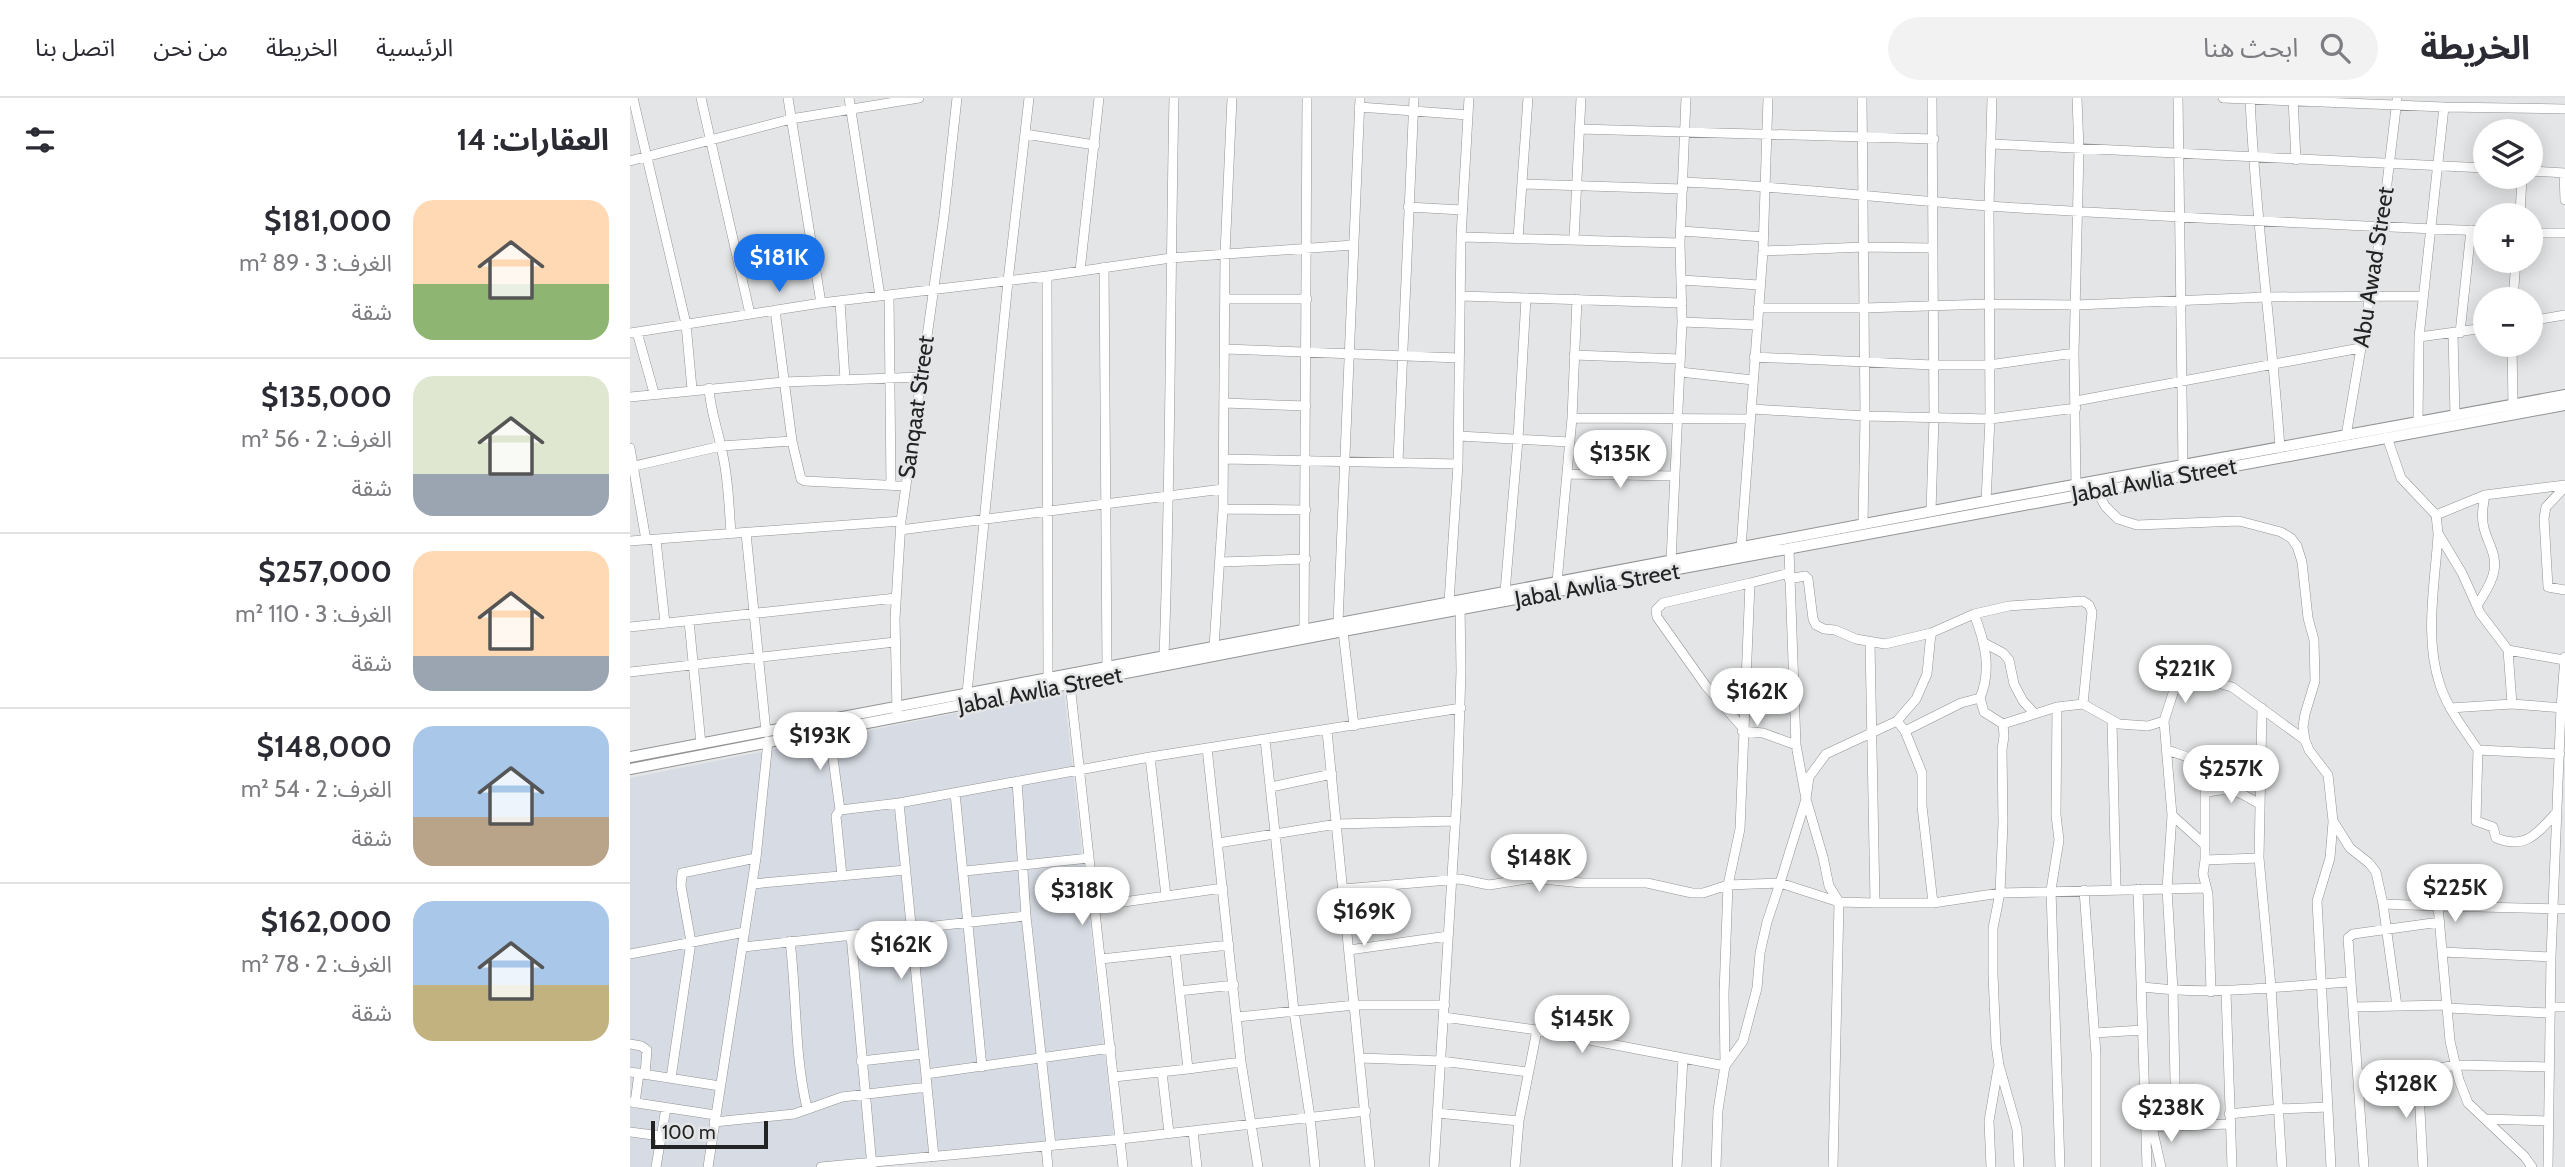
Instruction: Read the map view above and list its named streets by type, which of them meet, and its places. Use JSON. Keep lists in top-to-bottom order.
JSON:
{
  "streets": {
    "main road": ["Jabal Awlia Street"],
    "street": ["Abu Awad Street", "Sanqaat Street"]
  },
  "crossings": [
    ["Abu Awad Street", "Jabal Awlia Street"],
    ["Sanqaat Street", "Jabal Awlia Street"]
  ],
  "scale_bar": "100 m",
  "page": {
    "header": "الخريطة",
    "search": "ابحث هنا",
    "nav": [
      "الرئيسية",
      "الخريطة",
      "من نحن",
      "اتصل بنا"
    ],
    "heading": "العقارات: 14",
    "map_buttons": ["+", "−"],
    "list": [
      {
        "name": "$181,000",
        "note": "الغرف: 3 · 89 m² · شقة"
      },
      {
        "name": "$135,000",
        "note": "الغرف: 2 · 56 m² · شقة"
      },
      {
        "name": "$257,000",
        "note": "الغرف: 3 · 110 m² · شقة"
      },
      {
        "name": "$148,000",
        "note": "الغرف: 2 · 54 m² · شقة"
      },
      {
        "name": "$162,000",
        "note": "الغرف: 2 · 78 m² · شقة"
      }
    ],
    "price": [
      "$181K",
      "$135K",
      "$221K",
      "$162K",
      "$193K",
      "$257K",
      "$148K",
      "$225K",
      "$318K",
      "$169K",
      "$162K",
      "$145K",
      "$128K",
      "$238K"
    ],
    "scale": "100 m"
  }
}
